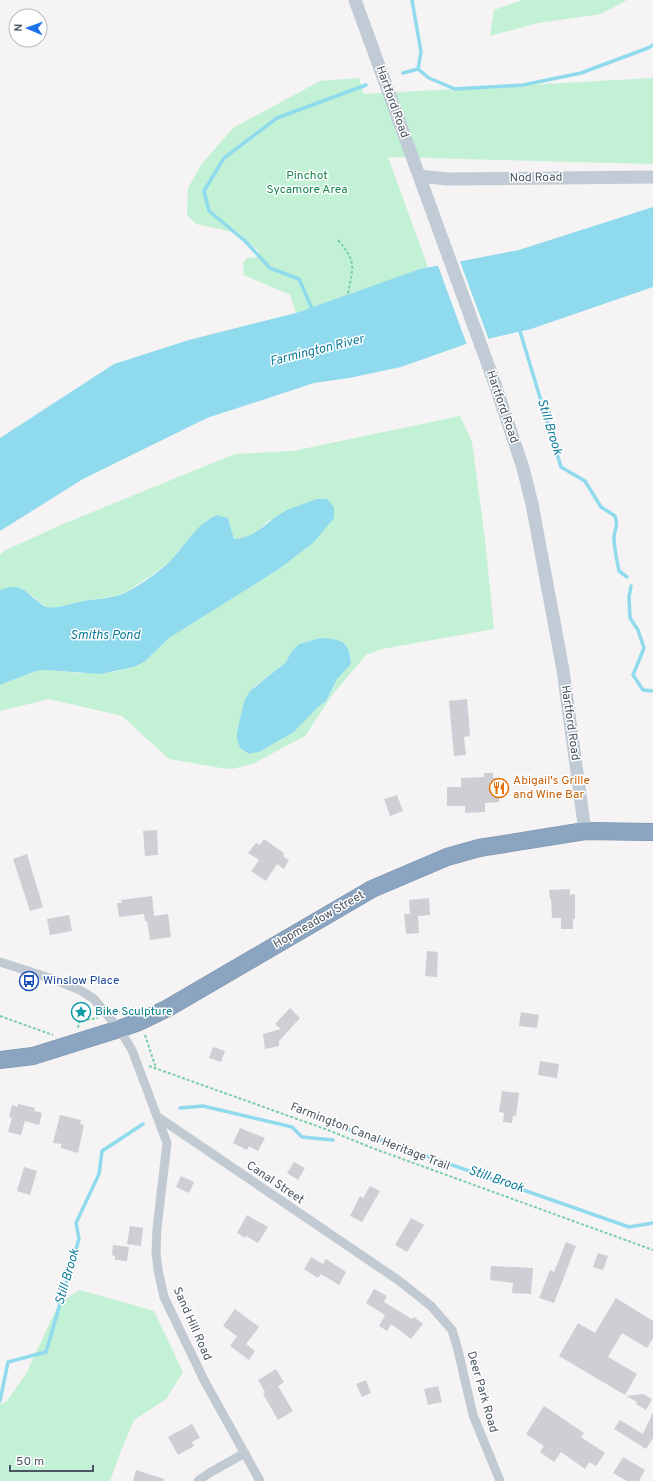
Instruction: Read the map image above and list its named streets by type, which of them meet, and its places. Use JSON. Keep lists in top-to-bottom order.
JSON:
{
  "streets": {
    "highway": ["Hopmeadow Street"],
    "main road": ["Hartford Road", "Nod Road"],
    "street": ["Canal Street", "Sand Hill Road", "Deer Park Road"],
    "path": ["Farmington Canal Heritage Trail"]
  },
  "crossings": [
    ["Hartford Road", "Nod Road"],
    ["Hartford Road", "Hopmeadow Street"],
    ["Canal Street", "Sand Hill Road"],
    ["Canal Street", "Deer Park Road"]
  ],
  "water": ["Farmington River", "Still Brook", "Smiths Pond"],
  "parks": ["Pinchot Sycamore Area"],
  "places": {
    "restaurant": ["Abigail's Grille and Wine Bar"],
    "bus stop": ["Winslow Place"],
    "place": ["Bike Sculpture"]
  },
  "scale_bar": "50 m",
  "north": "left"
}
